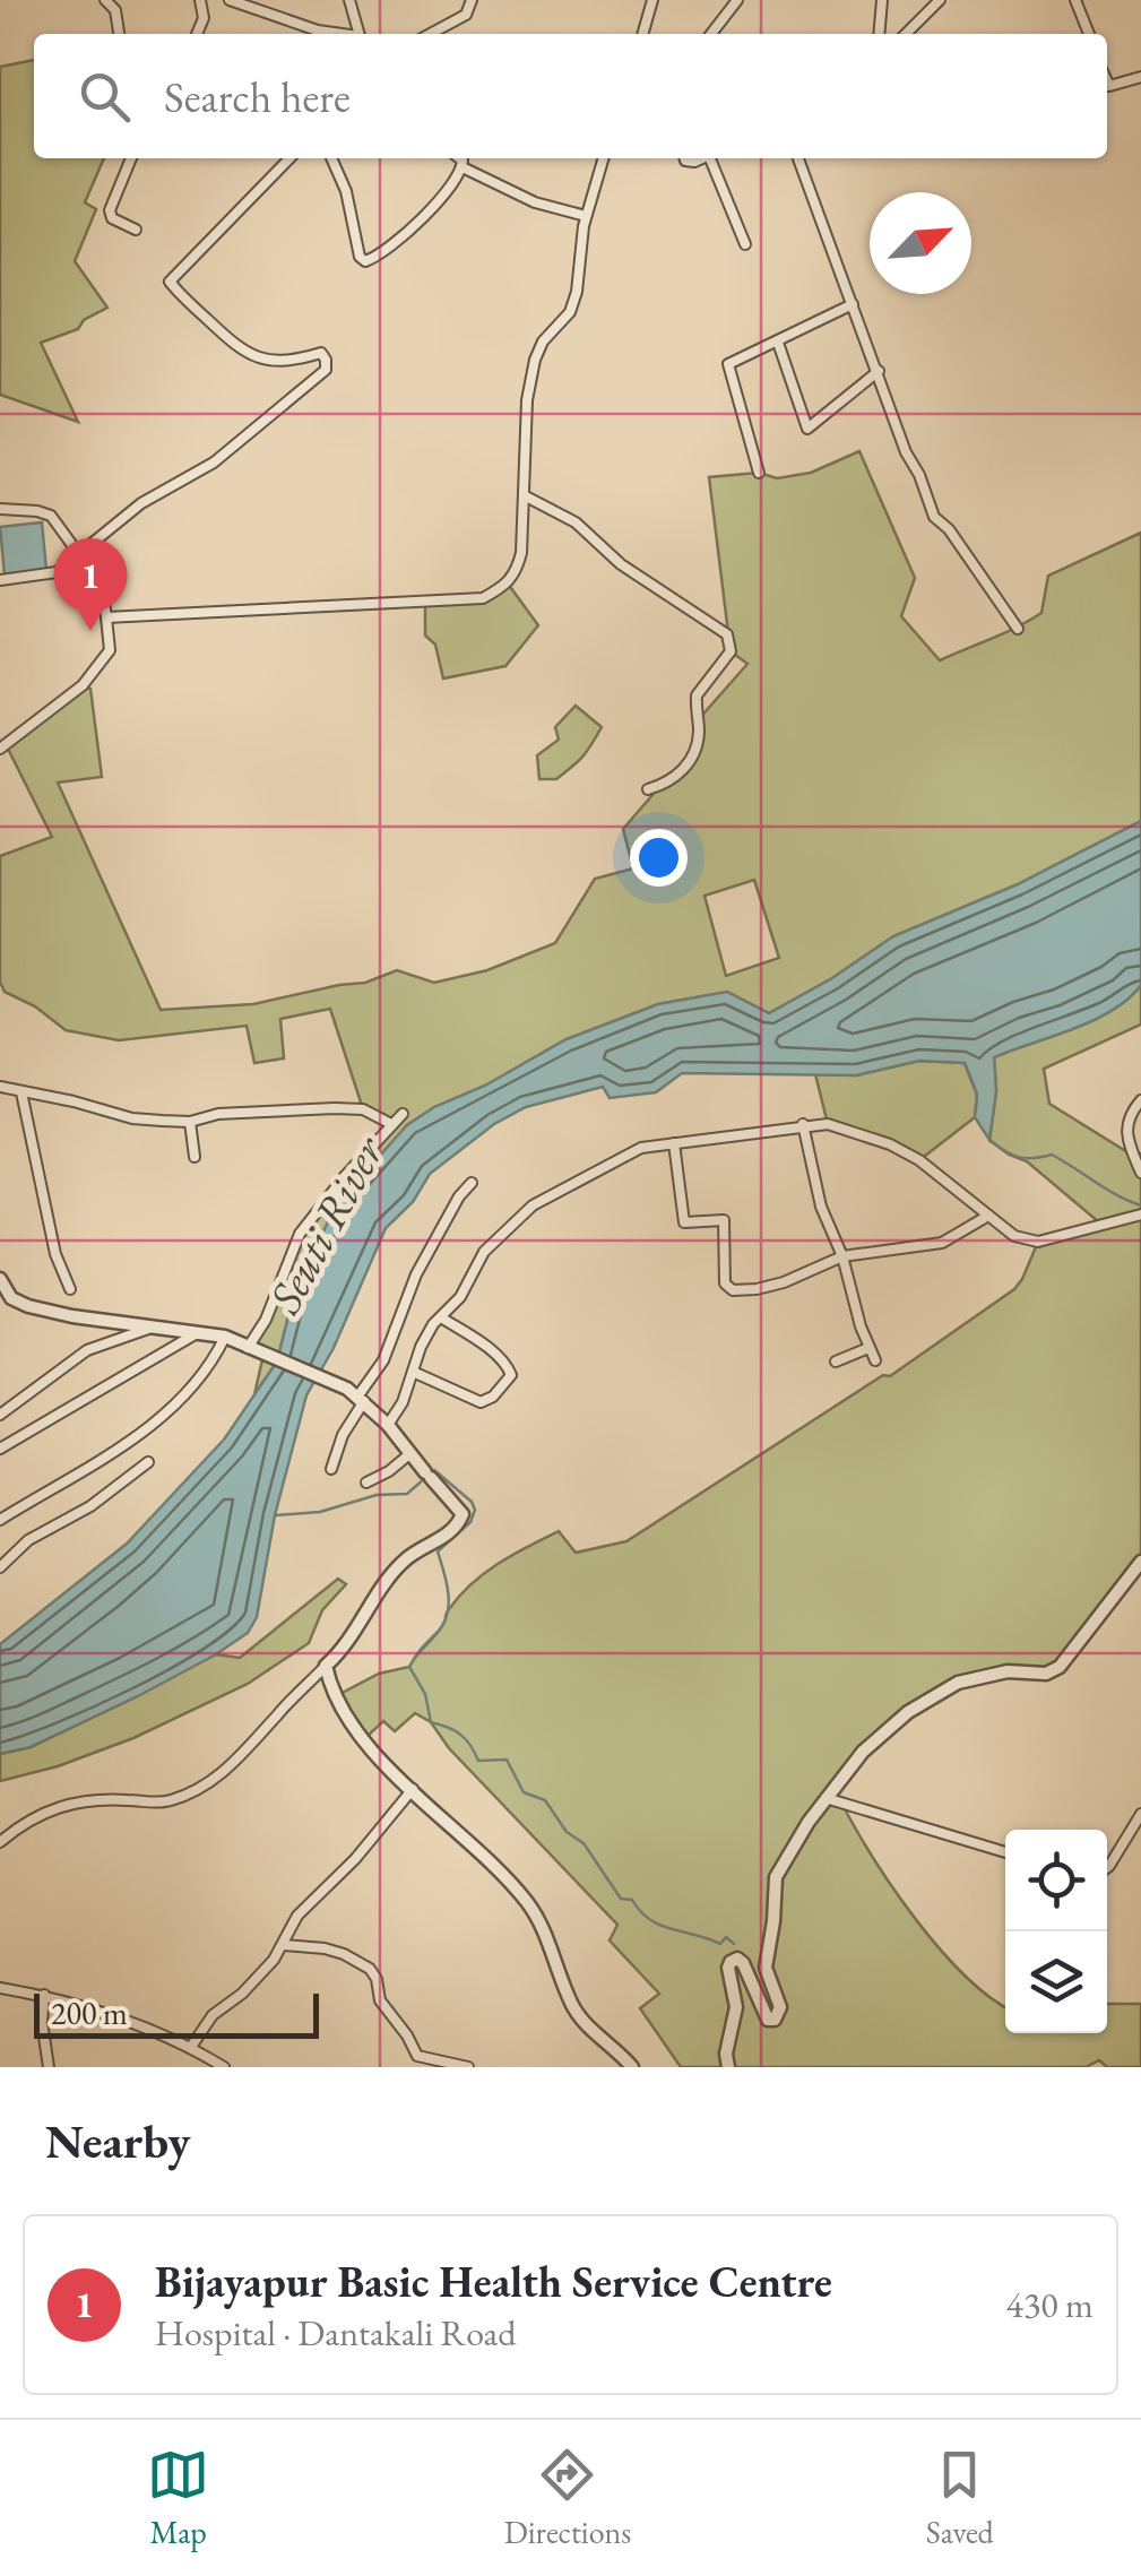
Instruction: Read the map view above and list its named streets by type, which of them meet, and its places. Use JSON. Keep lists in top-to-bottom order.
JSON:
{
  "water": ["Seuti River"],
  "scale_bar": "200 m",
  "north": "top right",
  "page": {
    "search": "Search here",
    "pins": "1",
    "scale": "200 m",
    "heading": "Nearby",
    "list": [
      {
        "mark": "1",
        "name": "Bijayapur Basic Health Service Centre",
        "note": "Hospital · Dantakali Road",
        "value": "430 m"
      }
    ],
    "nav": ["Map", "Directions", "Saved"]
  }
}
